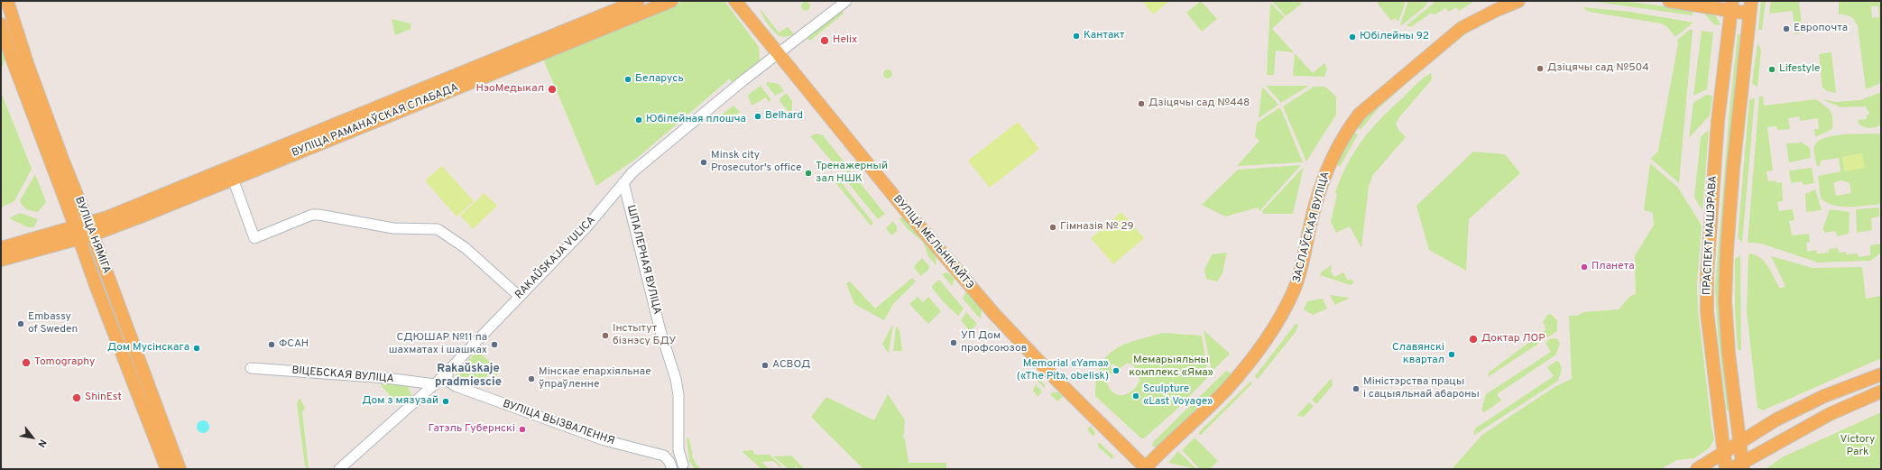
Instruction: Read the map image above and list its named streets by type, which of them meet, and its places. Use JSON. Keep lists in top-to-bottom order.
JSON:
{
  "streets": {
    "main road": [
      "ВУЛІЦА РАМАНАЎСКАЯ СЛАБАДА",
      "ЗАСЛАЎСКАЯ ВУЛІЦА",
      "ВУЛІЦА НЯМІГА",
      "ПРАСПЕКТ МАШЭРАВА",
      "ВУЛІЦА МЕЛЬНІКАЙТЭ"
    ],
    "street": [
      "RAKAŬSKAJA VULICA",
      "ШПАЛЕРНАЯ ВУЛІЦА",
      "ВІЦЕБСКАЯ ВУЛІЦА",
      "ВУЛІЦА ВЫЗВАЛЕННЯ"
    ]
  },
  "crossings": [
    ["ВУЛІЦА РАМАНАЎСКАЯ СЛАБАДА", "ВУЛІЦА НЯМІГА"],
    ["ЗАСЛАЎСКАЯ ВУЛІЦА", "ВУЛІЦА МЕЛЬНІКАЙТЭ"],
    ["ВУЛІЦА МЕЛЬНІКАЙТЭ", "RAKAŬSKAJA VULICA"],
    ["RAKAŬSKAJA VULICA", "ШПАЛЕРНАЯ ВУЛІЦА"],
    ["RAKAŬSKAJA VULICA", "ВІЦЕБСКАЯ ВУЛІЦА"],
    ["RAKAŬSKAJA VULICA", "ВУЛІЦА ВЫЗВАЛЕННЯ"]
  ],
  "districts": ["Rakaŭskaje pradmiescie"],
  "parks": ["Мемарыяльны комплекс «Яма»", "Victory Park"],
  "places": [
    "Европочта",
    "Кантакт",
    "Юбілейны 92",
    "Helix",
    "Дзіцячы сад №504",
    "Lifestyle",
    "Беларусь",
    "НэоМедыкал",
    "Дзіцячы сад №448",
    "Belhard",
    "Юбілейная плошча",
    "Minsk city Prosecutor's office",
    "Тренажерный зал НШК",
    "Гімназія № 29",
    "Планета",
    "Embassy of Sweden",
    "Інстытут бізнэсу БДУ",
    "Доктар ЛОР",
    "УП Дом профсоюзов",
    "ФСАН",
    "СДЮШАР №11 па шахматах і шашках",
    "Дом Мусінскага",
    "Славянскі квартал",
    "Tomography",
    "АСВОД",
    "Memorial «Yama» («The Pit», obelisk)",
    "Мінскае епархіяльнае ўпраўленне",
    "Міністэрства працы і сацыяльнай абароны",
    "Sculpture «Last Voyage»",
    "ShinEst",
    "Дом з мязузай",
    "Гатэль Губернскі"
  ],
  "north": "bottom right"
}
